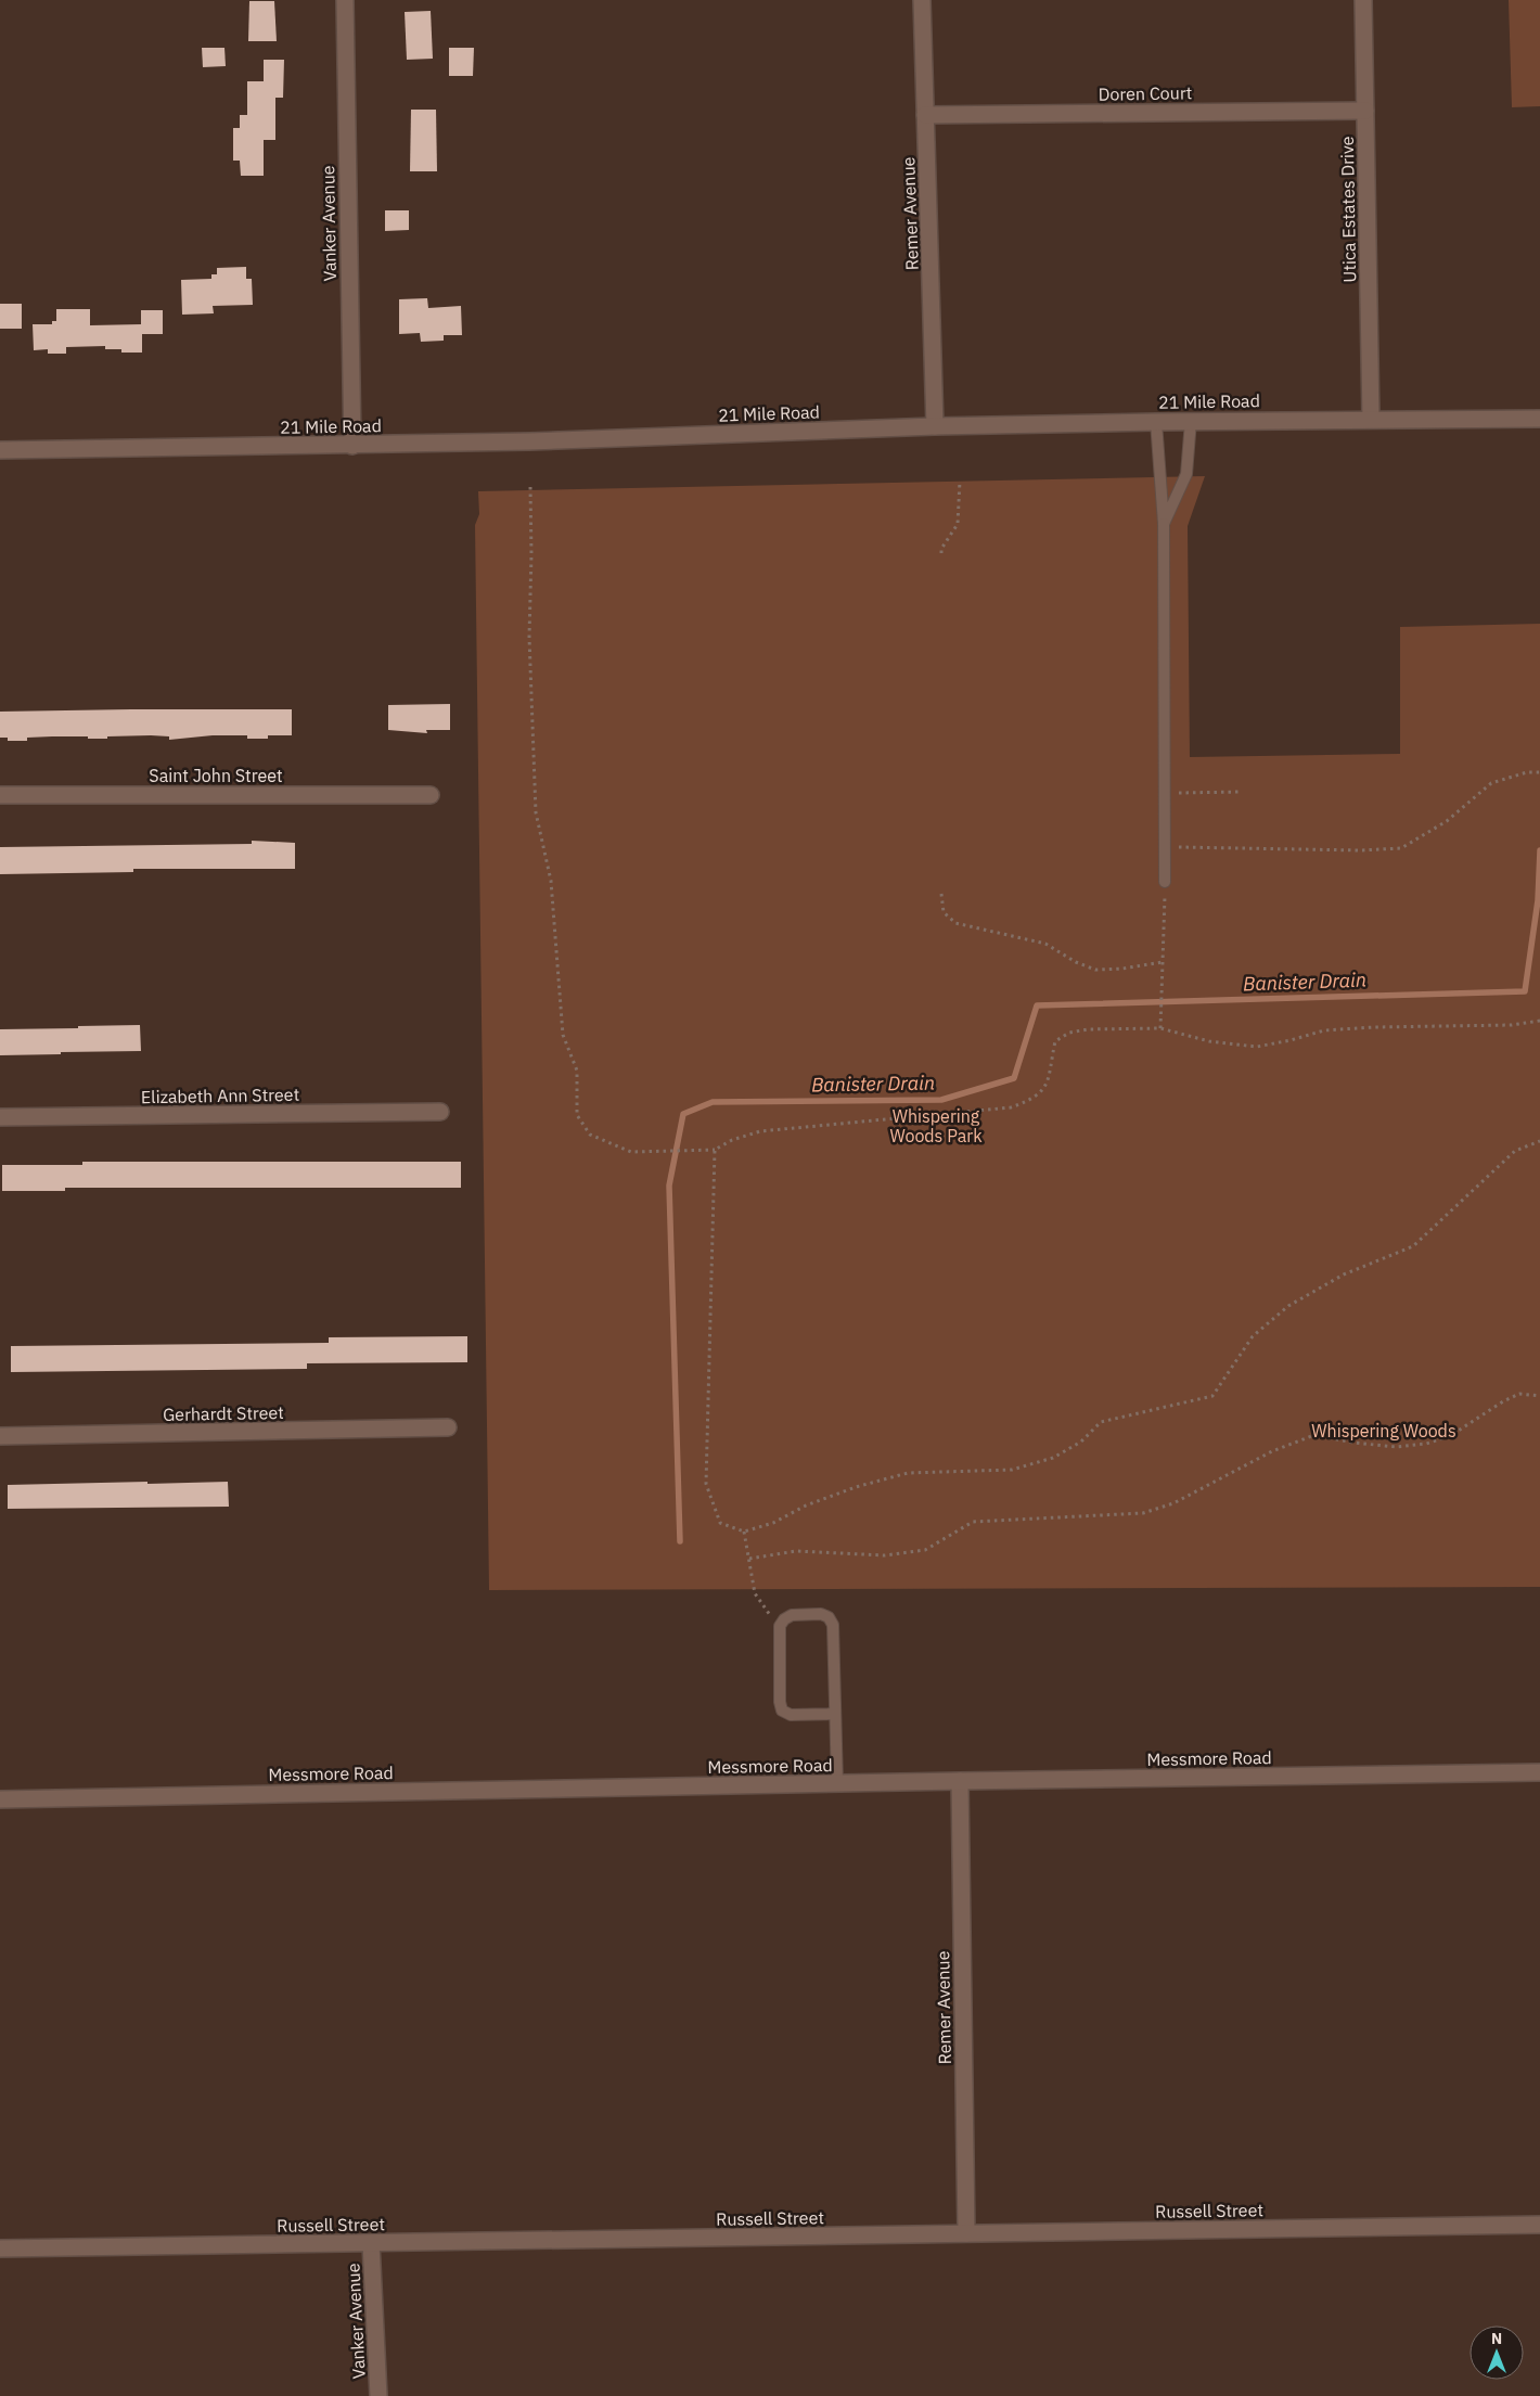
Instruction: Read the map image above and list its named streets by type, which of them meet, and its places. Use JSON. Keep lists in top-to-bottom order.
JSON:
{
  "streets": {
    "street": [
      "Doren Court",
      "Utica Estates Drive",
      "Remer Avenue",
      "Vanker Avenue",
      "21 Mile Road",
      "Saint John Street",
      "Elizabeth Ann Street",
      "Gerhardt Street",
      "Messmore Road",
      "Russell Street"
    ]
  },
  "crossings": [
    ["Doren Court", "Utica Estates Drive"],
    ["Doren Court", "Remer Avenue"],
    ["Utica Estates Drive", "21 Mile Road"],
    ["Remer Avenue", "21 Mile Road"],
    ["Remer Avenue", "Messmore Road"],
    ["Remer Avenue", "Russell Street"],
    ["Vanker Avenue", "21 Mile Road"],
    ["Vanker Avenue", "Russell Street"]
  ],
  "water": ["Banister Drain"],
  "parks": ["Whispering Woods Park", "Whispering Woods"],
  "north": "top"
}
